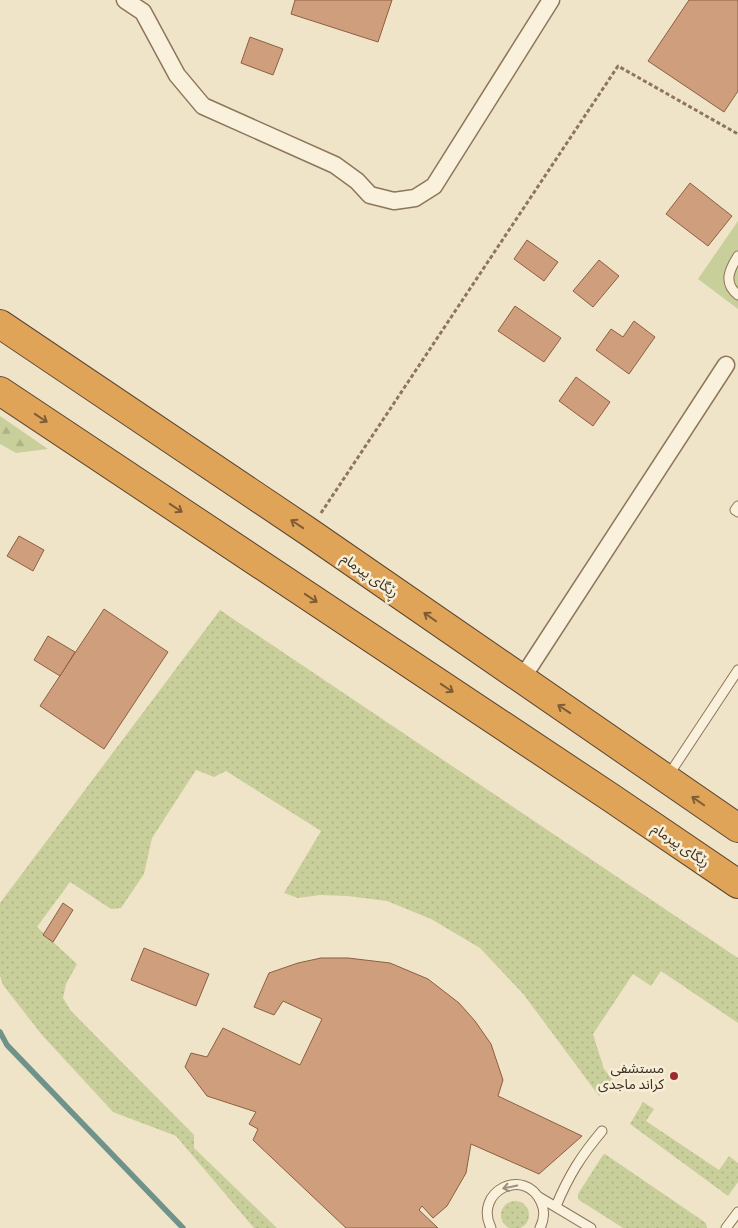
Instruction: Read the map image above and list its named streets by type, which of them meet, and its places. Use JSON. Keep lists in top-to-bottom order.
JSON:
{
  "streets": {
    "highway": ["ڕێگای پیرمام"]
  },
  "places": ["مستشفی کراند ماجدی"]
}
